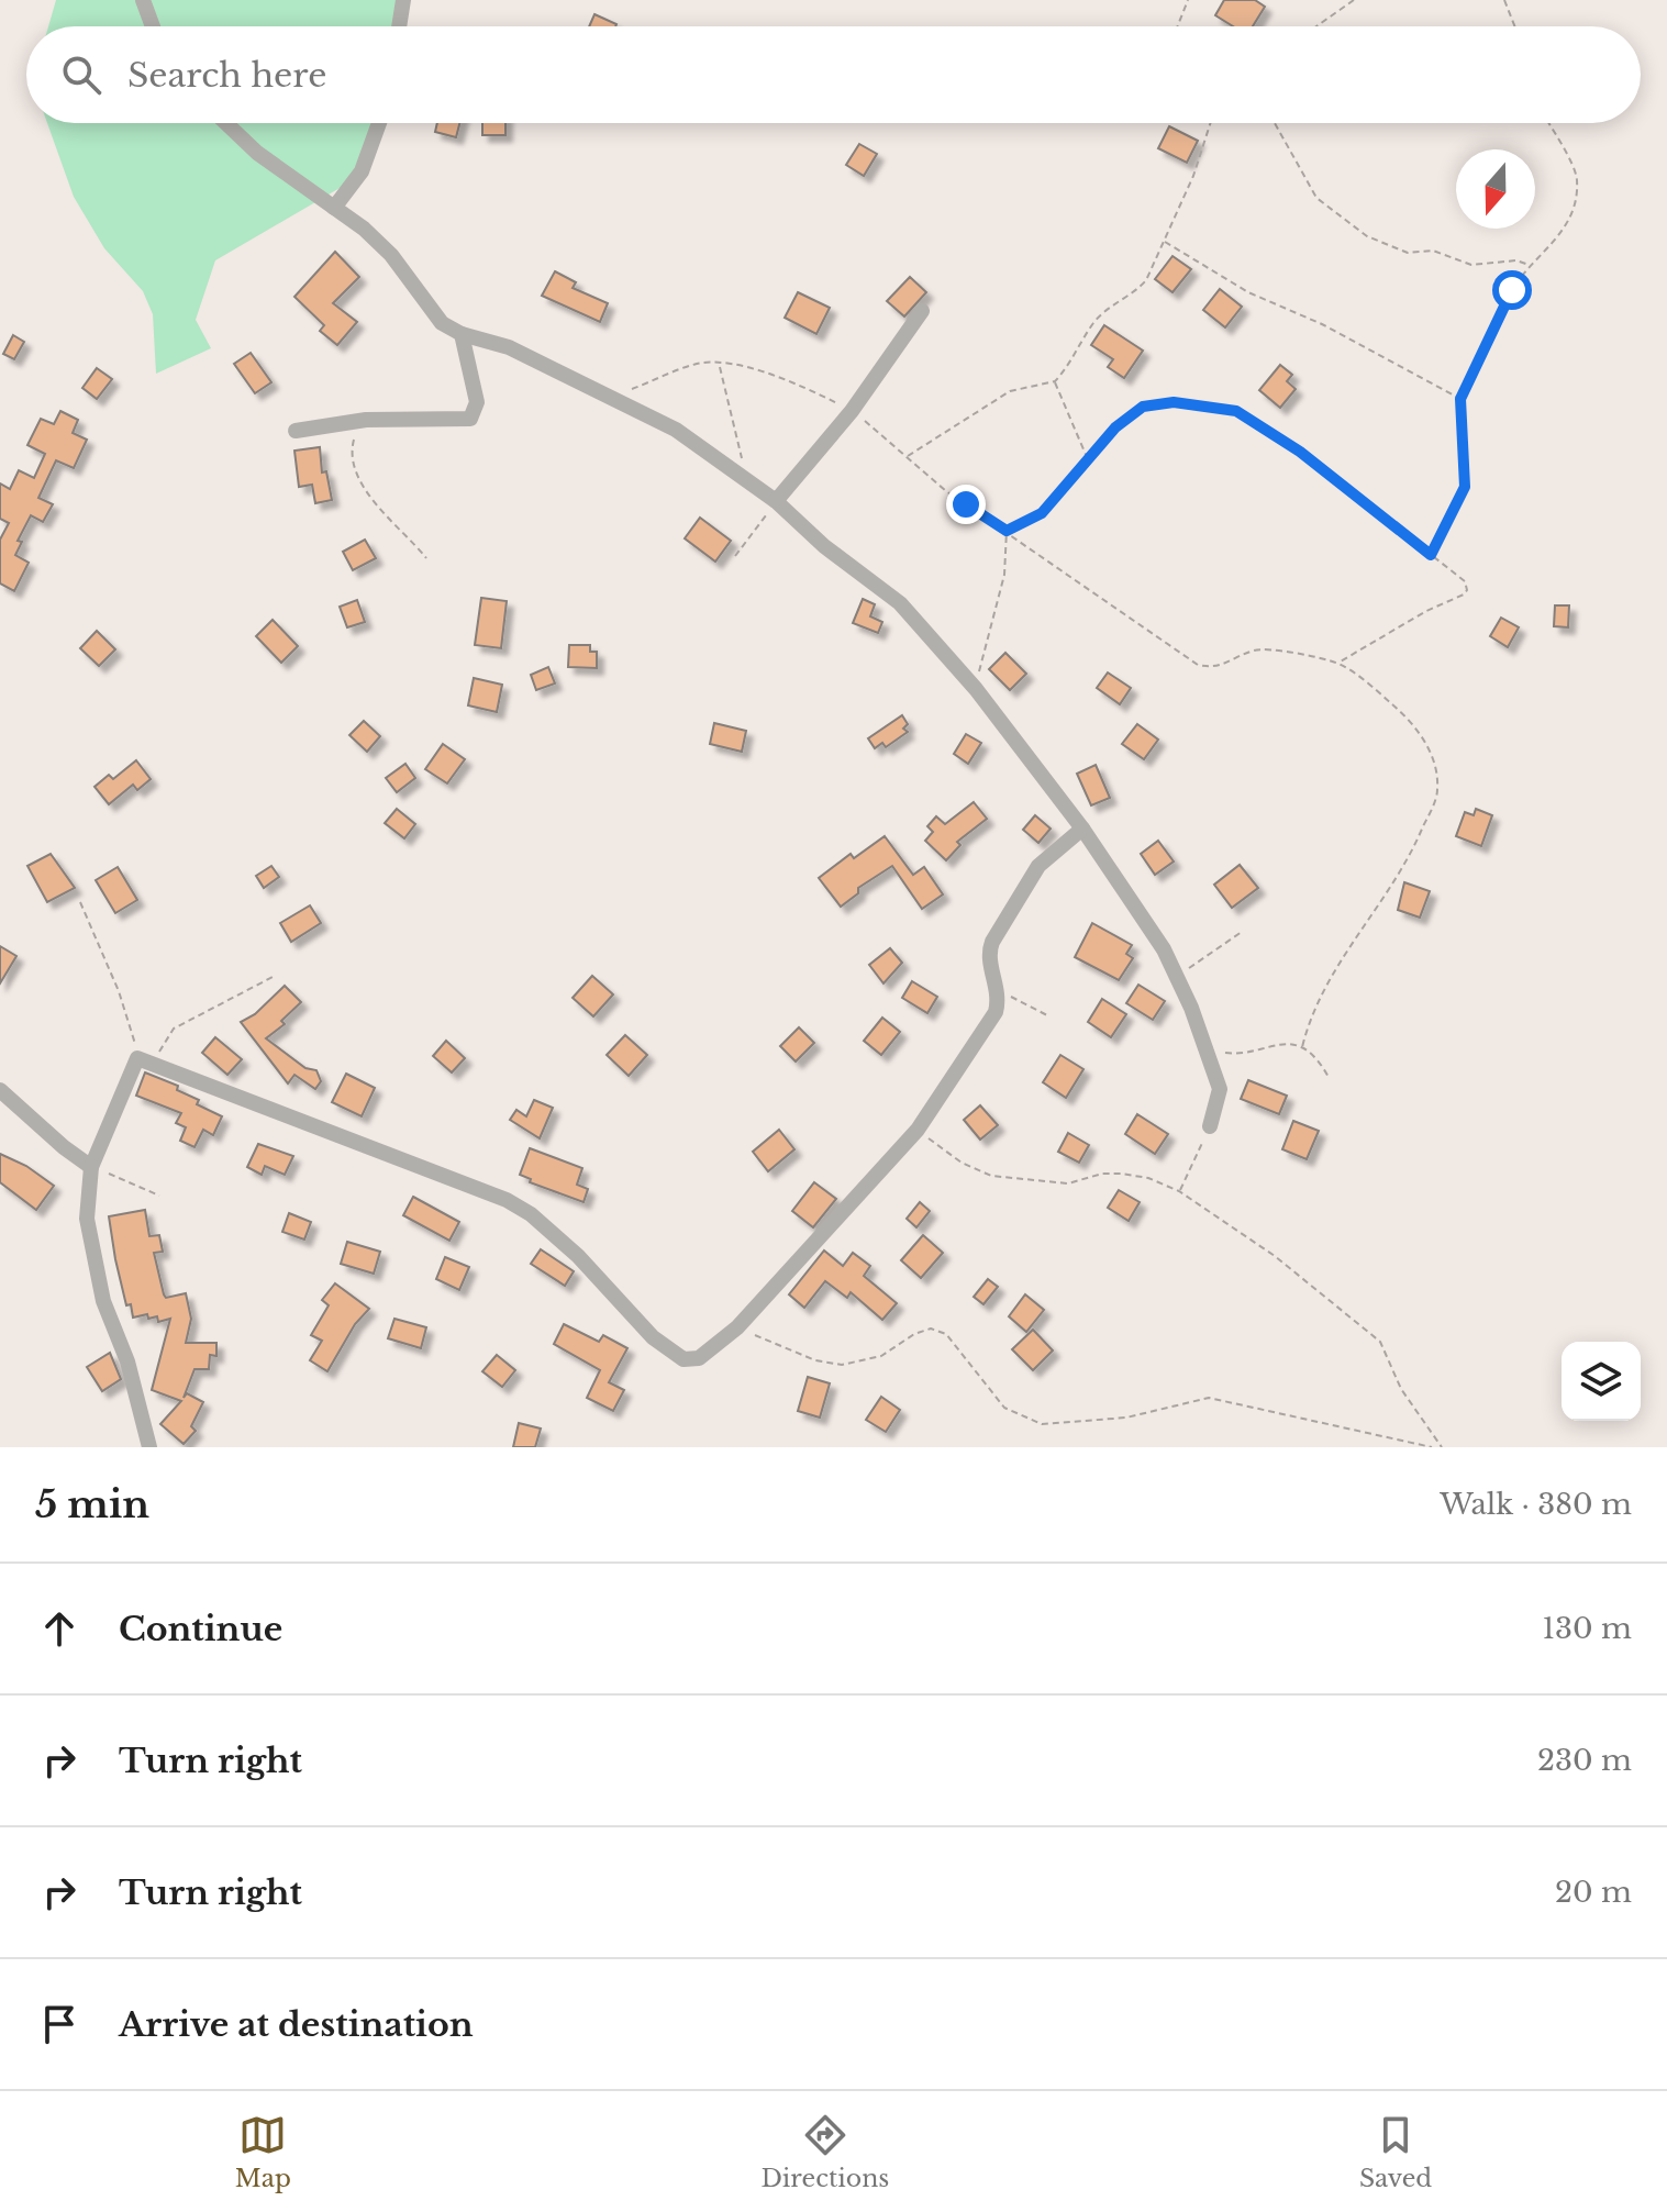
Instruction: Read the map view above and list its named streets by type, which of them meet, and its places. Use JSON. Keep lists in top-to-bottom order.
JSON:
{
  "north": "bottom",
  "page": {
    "search": "Search here",
    "heading": ["5 min", "Walk · 380 m"],
    "list": [
      ["Continue", "130 m"],
      ["Turn right", "230 m"],
      ["Turn right", "20 m"],
      "Arrive at destination"
    ],
    "nav": ["Map", "Directions", "Saved"]
  }
}
